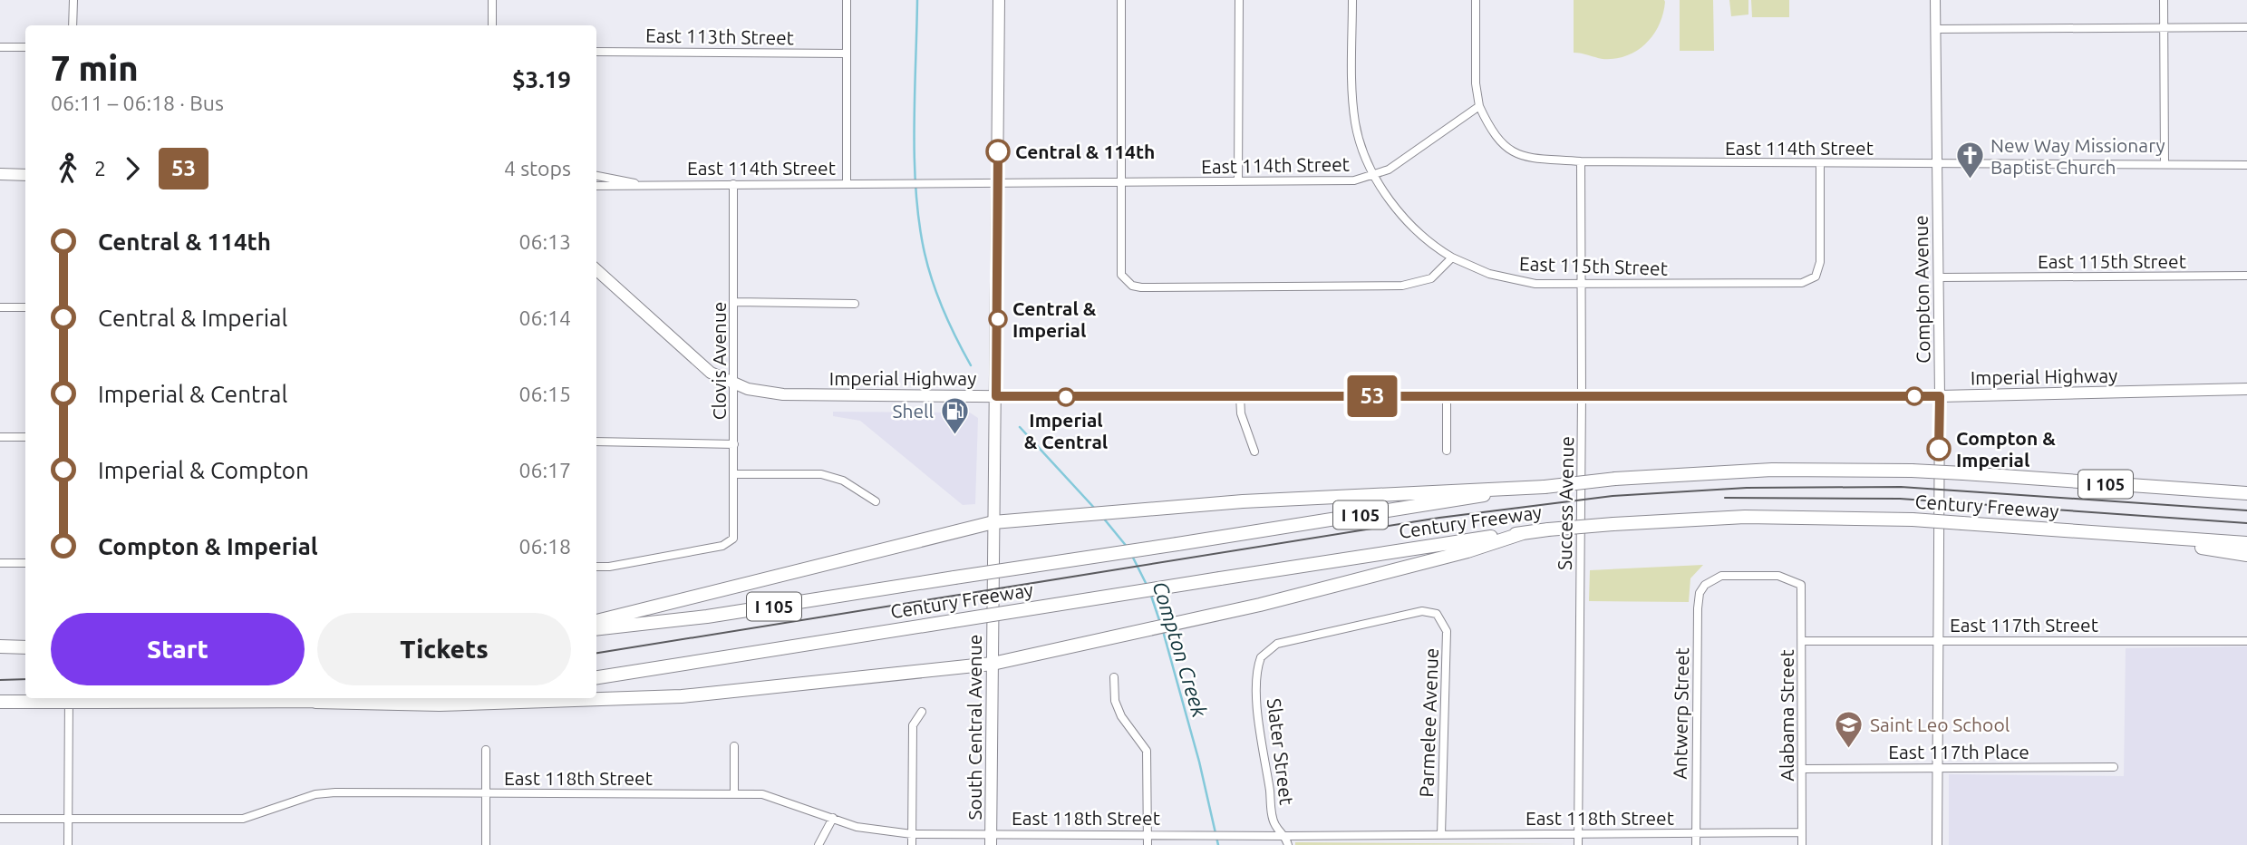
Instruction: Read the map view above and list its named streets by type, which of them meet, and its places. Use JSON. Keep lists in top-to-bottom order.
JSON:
{
  "streets": {
    "highway": ["I 105", "Century Freeway"],
    "main road": ["Compton Avenue", "Imperial Highway", "South Central Avenue"],
    "street": [
      "East 113th Street",
      "East 114th Street",
      "East 115th Street",
      "Clovis Avenue",
      "Success Avenue",
      "East 117th Street",
      "Antwerp Street",
      "Alabama Street",
      "Parmelee Avenue",
      "Slater Street",
      "East 117th Place",
      "East 118th Street"
    ]
  },
  "crossings": [
    ["East 114th Street", "East 115th Street"],
    ["East 114th Street", "Compton Avenue"],
    ["East 114th Street", "Clovis Avenue"],
    ["East 114th Street", "Success Avenue"],
    ["East 114th Street", "South Central Avenue"],
    ["East 115th Street", "Compton Avenue"],
    ["East 115th Street", "Success Avenue"],
    ["Compton Avenue", "Imperial Highway"],
    ["Compton Avenue", "East 117th Street"],
    ["Compton Avenue", "East 117th Place"],
    ["Clovis Avenue", "Imperial Highway"],
    ["Imperial Highway", "Success Avenue"],
    ["Imperial Highway", "South Central Avenue"],
    ["Success Avenue", "East 118th Street"],
    ["East 117th Street", "Alabama Street"],
    ["Antwerp Street", "Alabama Street"],
    ["Antwerp Street", "East 118th Street"],
    ["Alabama Street", "East 117th Place"],
    ["Alabama Street", "East 118th Street"],
    ["Parmelee Avenue", "Slater Street"],
    ["Parmelee Avenue", "East 118th Street"],
    ["South Central Avenue", "East 118th Street"],
    ["Slater Street", "East 118th Street"]
  ],
  "water": ["Compton Creek"],
  "places": {
    "other": [
      "Central & 114th",
      "Central & Imperial",
      "Imperial & Central",
      "Compton & Imperial"
    ],
    "church": ["New Way Missionary Baptist Church"],
    "fuel station": ["Shell"],
    "school or university": ["Saint Leo School"]
  },
  "lines": ["bus line 53"],
  "page": {
    "on_map": "53",
    "heading": ["7 min", "06:11 – 06:18 · Bus", "$3.19"],
    "legs": ["2", "53", "4 stops"],
    "list": [
      {
        "name": "Central & 114th",
        "value": "06:13"
      },
      {
        "name": "Central & Imperial",
        "value": "06:14"
      },
      {
        "name": "Imperial & Central",
        "value": "06:15"
      },
      {
        "name": "Imperial & Compton",
        "value": "06:17"
      },
      {
        "name": "Compton & Imperial",
        "value": "06:18"
      }
    ],
    "buttons": ["Start", "Tickets"]
  }
}
